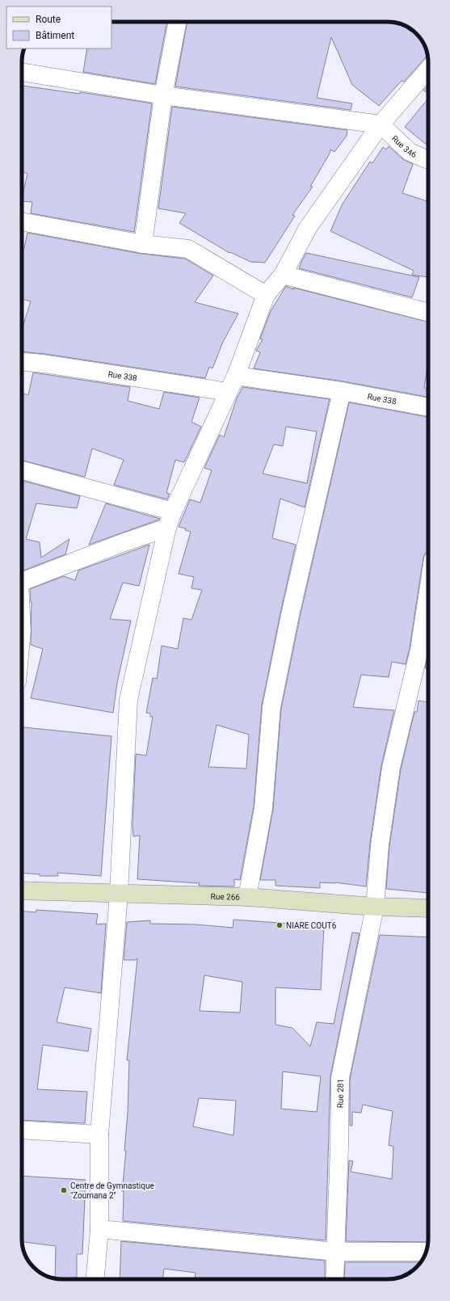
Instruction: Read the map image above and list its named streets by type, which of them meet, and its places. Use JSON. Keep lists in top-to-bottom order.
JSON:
{
  "streets": {
    "main road": ["Rue 266"],
    "street": ["Rue 346", "Rue 338", "Rue 281"]
  },
  "crossings": [
    ["Rue 266", "Rue 281"]
  ],
  "places": ["NIARE COUT6", "Centre de Gymnastique \"Zoumana 2\""],
  "legend": ["Route", "Bâtiment"]
}
